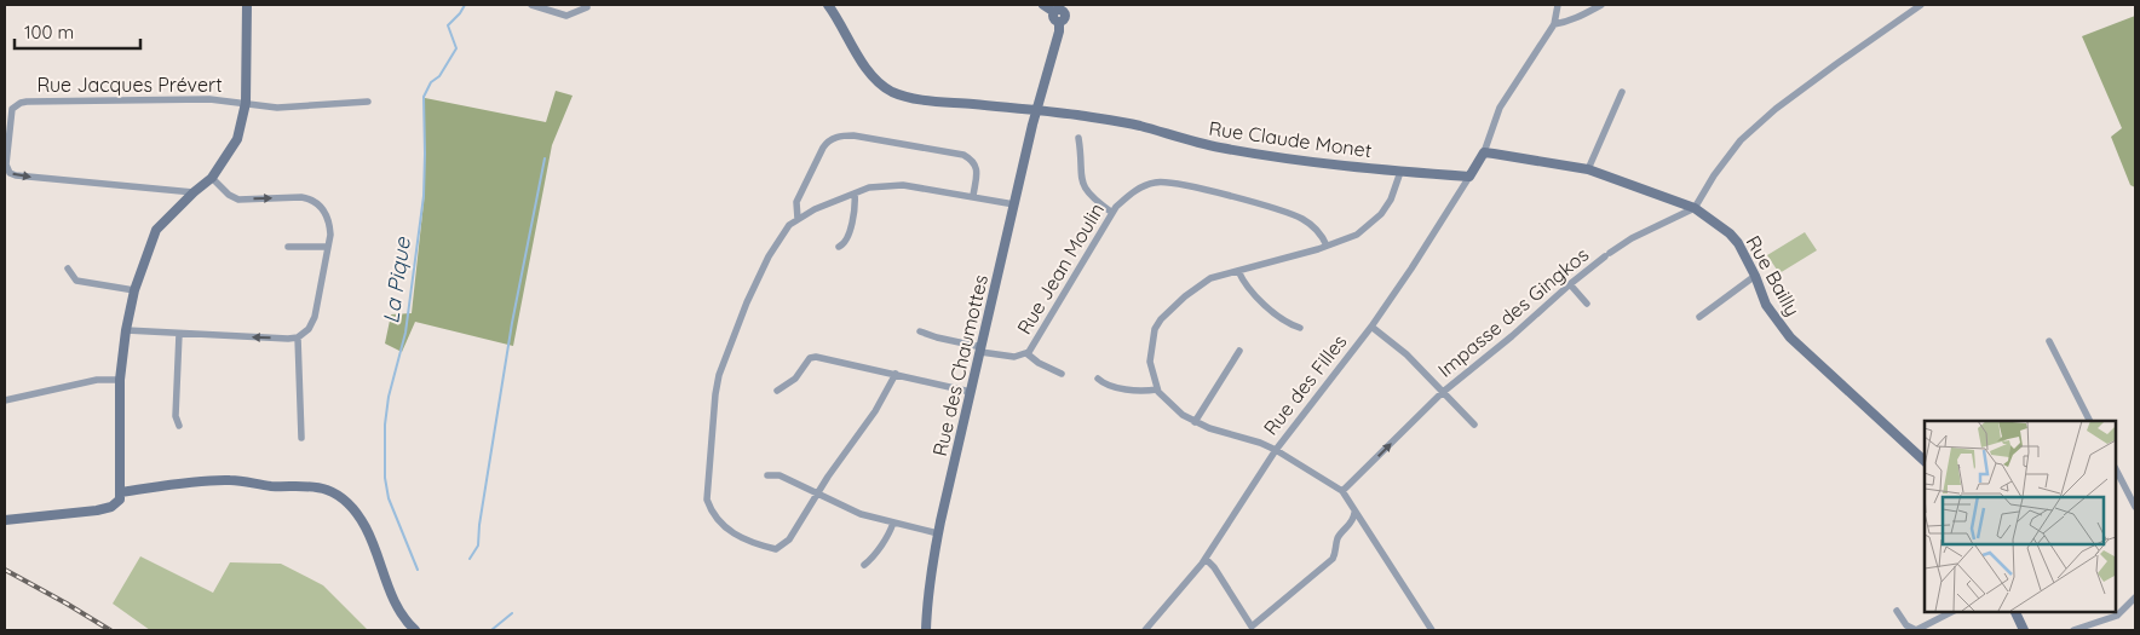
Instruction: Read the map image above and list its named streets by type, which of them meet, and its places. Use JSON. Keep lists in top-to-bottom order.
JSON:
{
  "streets": {
    "street": [
      "Rue Jacques Prévert",
      "Rue Claude Monet",
      "Rue Jean Moulin",
      "Rue Bailly",
      "Impasse des Gingkos",
      "Rue des Chaumottes",
      "Rue des Filles"
    ]
  },
  "crossings": [
    ["Rue Claude Monet", "Rue des Chaumottes"],
    ["Rue Claude Monet", "Rue des Filles"],
    ["Rue Jean Moulin", "Rue des Chaumottes"],
    ["Rue Bailly", "Impasse des Gingkos"],
    ["Rue Bailly", "Rue des Filles"]
  ],
  "water": ["La Pique"],
  "scale_bar": "100 m"
}
